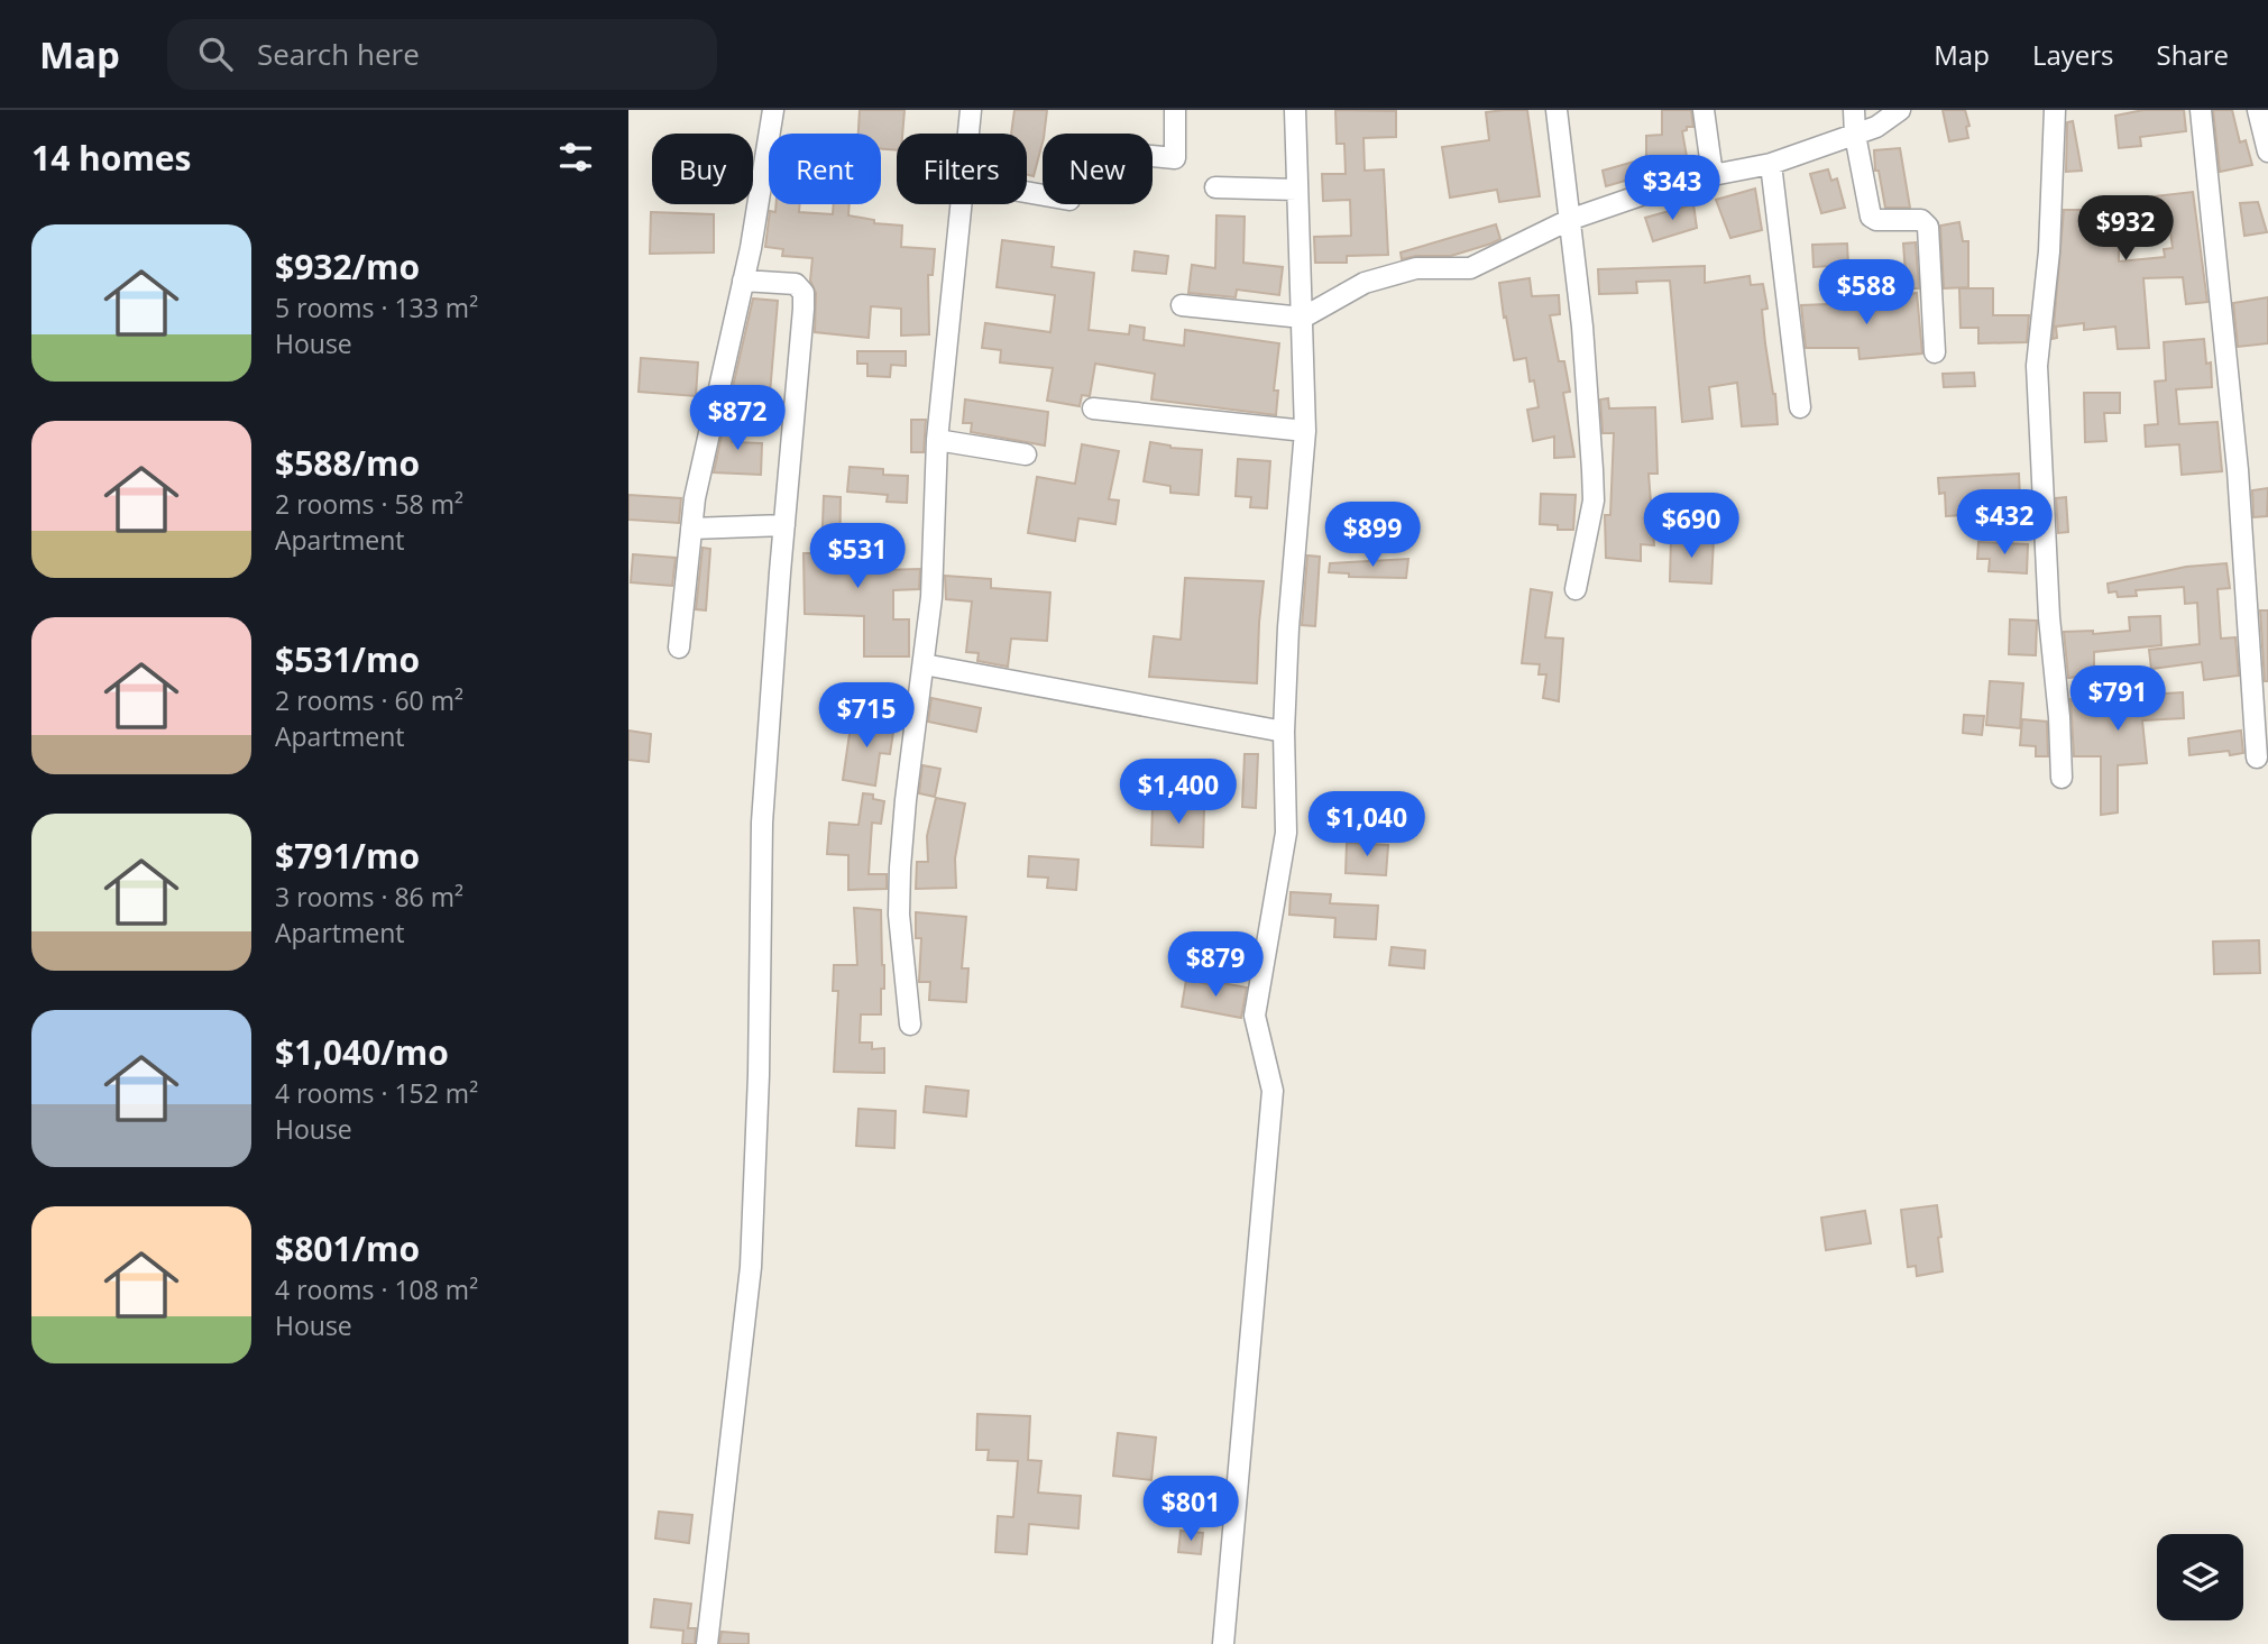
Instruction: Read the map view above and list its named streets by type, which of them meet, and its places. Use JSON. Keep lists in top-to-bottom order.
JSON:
{
  "page": {
    "header": "Map",
    "search": "Search here",
    "nav": ["Map", "Layers", "Share"],
    "heading": "14 homes",
    "chip": [
      "Buy",
      "Rent",
      "Filters",
      "New"
    ],
    "price": [
      "$343",
      "$932",
      "$588",
      "$872",
      "$432",
      "$690",
      "$899",
      "$531",
      "$791",
      "$715",
      "$1,400",
      "$1,040",
      "$879",
      "$801"
    ],
    "list": [
      {
        "name": "$932/mo",
        "note": "5 rooms · 133 m² · House"
      },
      {
        "name": "$588/mo",
        "note": "2 rooms · 58 m² · Apartment"
      },
      {
        "name": "$531/mo",
        "note": "2 rooms · 60 m² · Apartment"
      },
      {
        "name": "$791/mo",
        "note": "3 rooms · 86 m² · Apartment"
      },
      {
        "name": "$1,040/mo",
        "note": "4 rooms · 152 m² · House"
      },
      {
        "name": "$801/mo",
        "note": "4 rooms · 108 m² · House"
      }
    ]
  }
}
